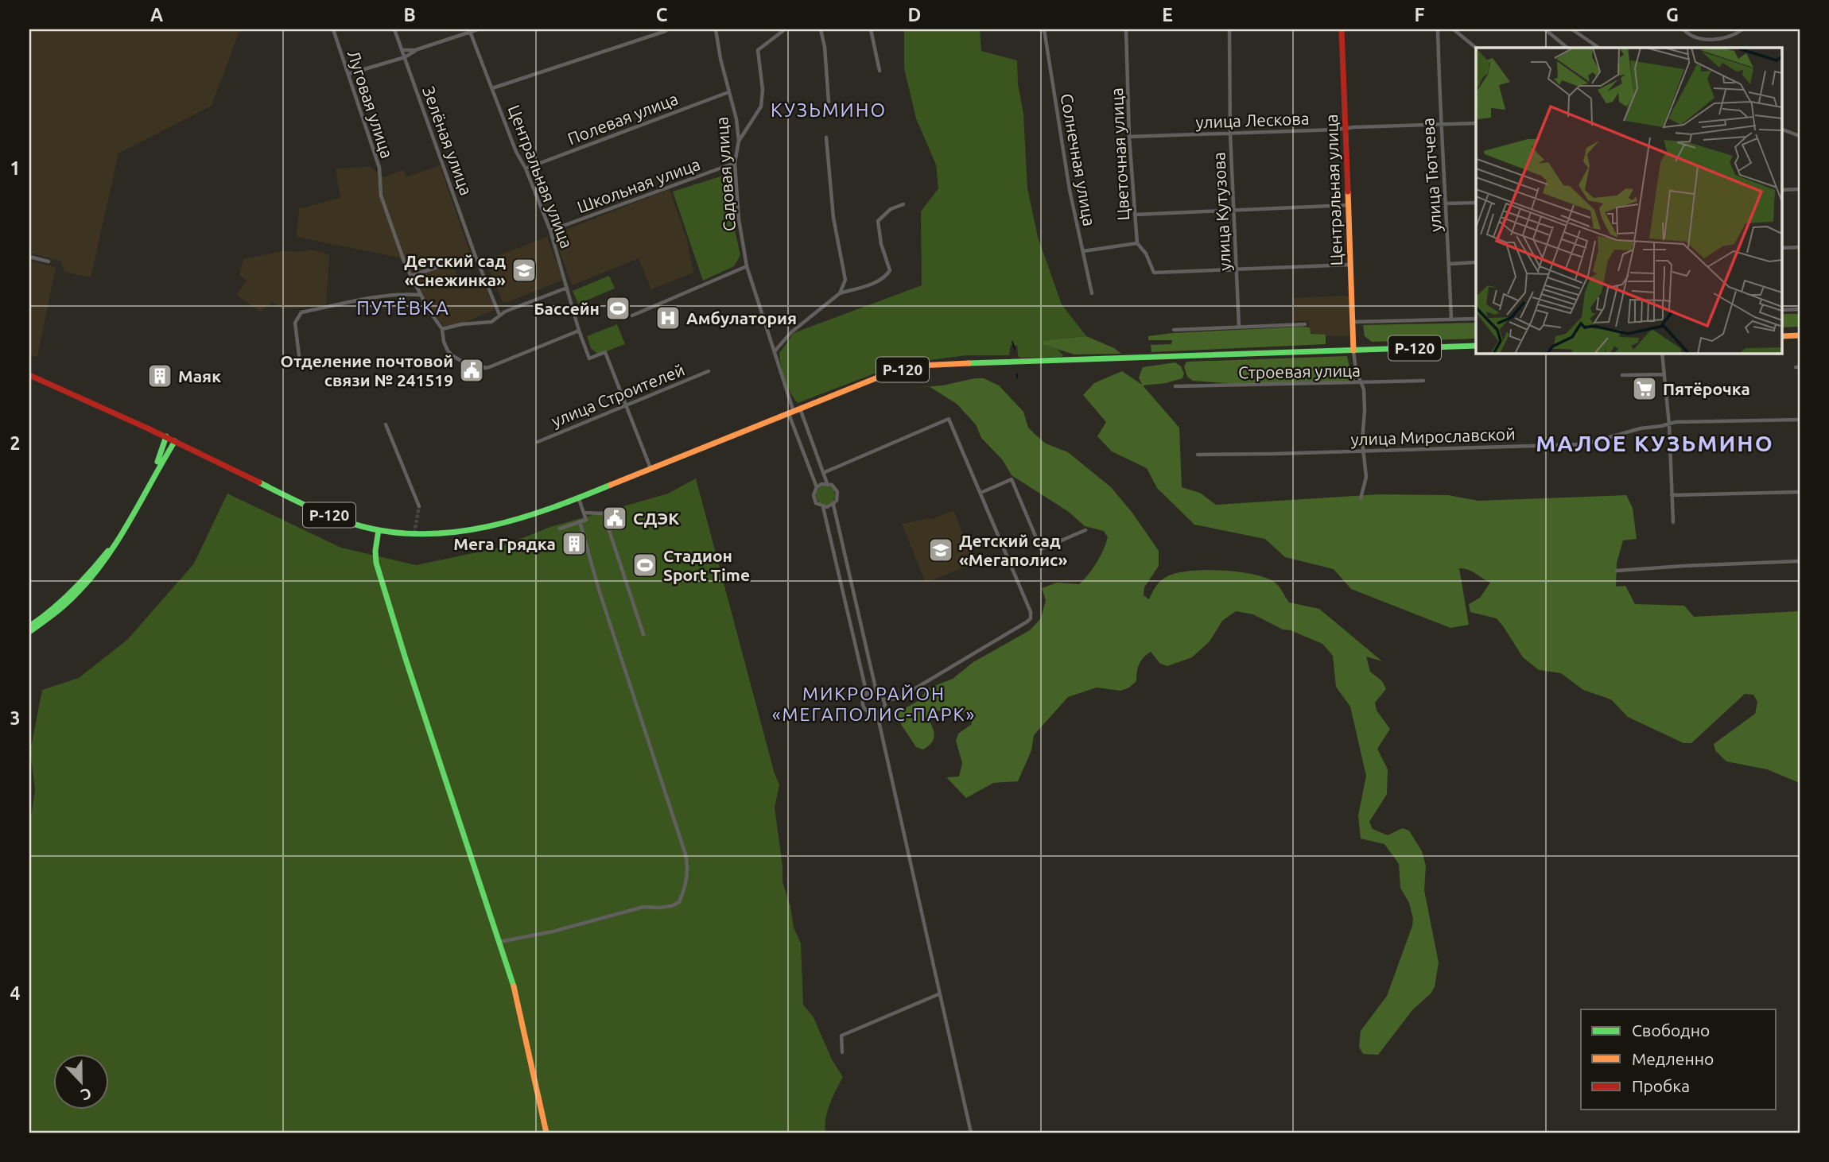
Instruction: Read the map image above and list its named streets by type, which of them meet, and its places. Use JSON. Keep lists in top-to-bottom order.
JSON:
{
  "streets": {
    "main road": ["Центральная улица", "Р-120"],
    "street": [
      "Луговая улица",
      "Полевая улица",
      "улица Лескова",
      "Зелёная улица",
      "Цветочная улица",
      "Солнечная улица",
      "Садовая улица",
      "улица Тютчева",
      "Школьная улица",
      "улица Кутузова",
      "Строевая улица",
      "улица Строителей",
      "улица Мирославской"
    ]
  },
  "crossings": [
    ["Луговая улица", "Центральная улица"],
    ["Полевая улица", "Садовая улица"],
    ["Полевая улица", "Центральная улица"],
    ["улица Лескова", "Цветочная улица"],
    ["улица Лескова", "улица Тютчева"],
    ["улица Лескова", "Центральная улица"],
    ["улица Лескова", "улица Кутузова"],
    ["Цветочная улица", "улица Кутузова"],
    ["Садовая улица", "Школьная улица"],
    ["Садовая улица", "Р-120"],
    ["Центральная улица", "Школьная улица"],
    ["Центральная улица", "Р-120"],
    ["Центральная улица", "улица Строителей"]
  ],
  "districts": [
    "КУЗЬМИНО",
    "ПУТЁВКА",
    "МАЛОЕ КУЗЬМИНО",
    "МИКРОРАЙОН «МЕГАПОЛИС-ПАРК»"
  ],
  "places": {
    "school or university": ["Детский сад «Снежинка»", "Детский сад «Мегаполис»"],
    "sports": ["Бассейн", "Стадион Sport Time"],
    "hospital": ["Амбулатория"],
    "public building": ["Отделение почтовой связи № 241519", "СДЭК"],
    "building": ["Маяк", "Мега Грядка"],
    "supermarket": ["Пятёрочка"]
  },
  "legend": ["Свободно", "Медленно", "Пробка"],
  "north": "bottom",
  "grid": {
    "columns": [
      "A",
      "B",
      "C",
      "D",
      "E",
      "F",
      "G"
    ],
    "rows": [
      "1",
      "2",
      "3",
      "4"
    ]
  }
}
